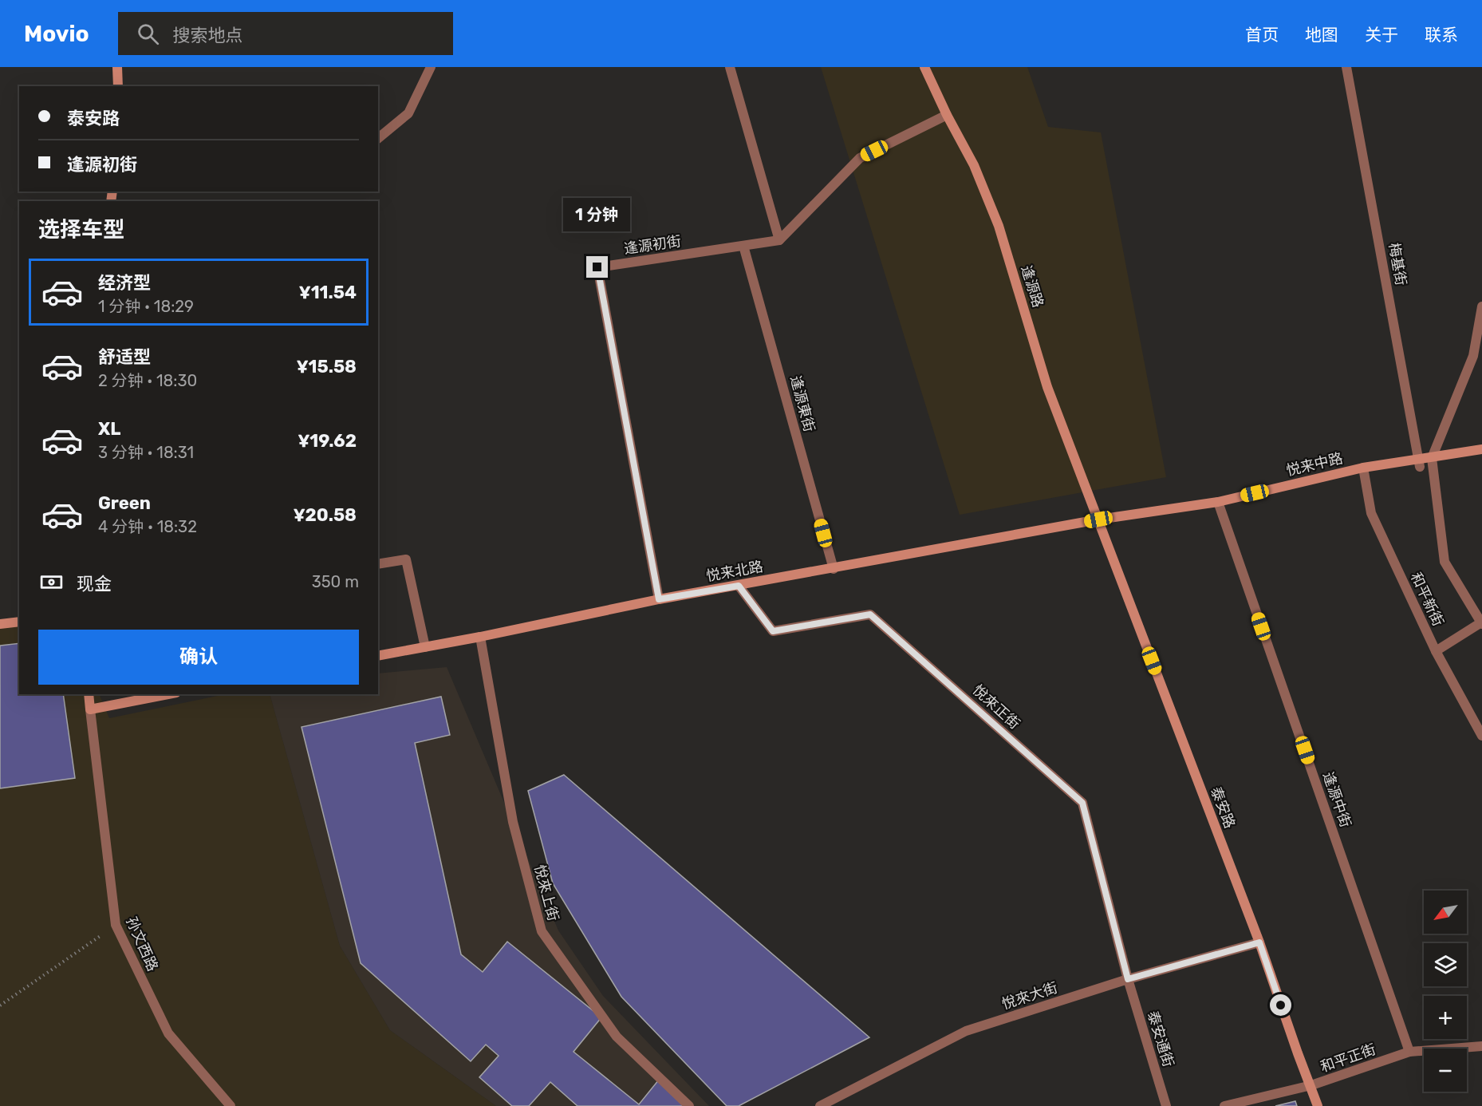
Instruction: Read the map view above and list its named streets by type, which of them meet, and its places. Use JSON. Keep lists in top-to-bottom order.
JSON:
{
  "streets": {
    "street": [
      "逢源初街",
      "梅基街",
      "逢源路",
      "逢源東街",
      "悦来中路",
      "悦来北路",
      "和平新街",
      "悅來正街",
      "逢源中街",
      "泰安路",
      "悅來上街",
      "孙文西路",
      "悅來大街",
      "泰安通街",
      "和平正街"
    ]
  },
  "crossings": [
    ["逢源初街", "逢源東街"],
    ["逢源初街", "悦来北路"],
    ["梅基街", "悦来中路"],
    ["逢源路", "悦来中路"],
    ["逢源路", "悦来北路"],
    ["逢源路", "泰安路"],
    ["逢源東街", "悦来北路"],
    ["悦来中路", "悦来北路"],
    ["悦来中路", "和平新街"],
    ["悦来中路", "逢源中街"],
    ["悦来中路", "泰安路"],
    ["悦来北路", "悅來正街"],
    ["悦来北路", "泰安路"],
    ["悦来北路", "悅來上街"],
    ["悅來正街", "悅來大街"],
    ["悅來正街", "泰安通街"],
    ["逢源中街", "和平正街"],
    ["泰安路", "悅來大街"],
    ["泰安路", "和平正街"],
    ["悅來大街", "泰安通街"]
  ],
  "north": "bottom left",
  "page": {
    "header": "Movio",
    "search": "搜索地点",
    "nav": [
      "首页",
      "地图",
      "关于",
      "联系"
    ],
    "banner": ["泰安路", "逢源初街"],
    "bubble": "1 分钟",
    "heading": "选择车型",
    "list": [
      {
        "name": "经济型",
        "note": "1 分钟 · 18:29",
        "value": "¥11.54"
      },
      {
        "name": "舒适型",
        "note": "2 分钟 · 18:30",
        "value": "¥15.58"
      },
      {
        "name": "XL",
        "note": "3 分钟 · 18:31",
        "value": "¥19.62"
      },
      {
        "name": "Green",
        "note": "4 分钟 · 18:32",
        "value": "¥20.58"
      }
    ],
    "pay": ["现金", "350 m"],
    "buttons": "确认",
    "map_buttons": ["+", "−"]
  }
}
